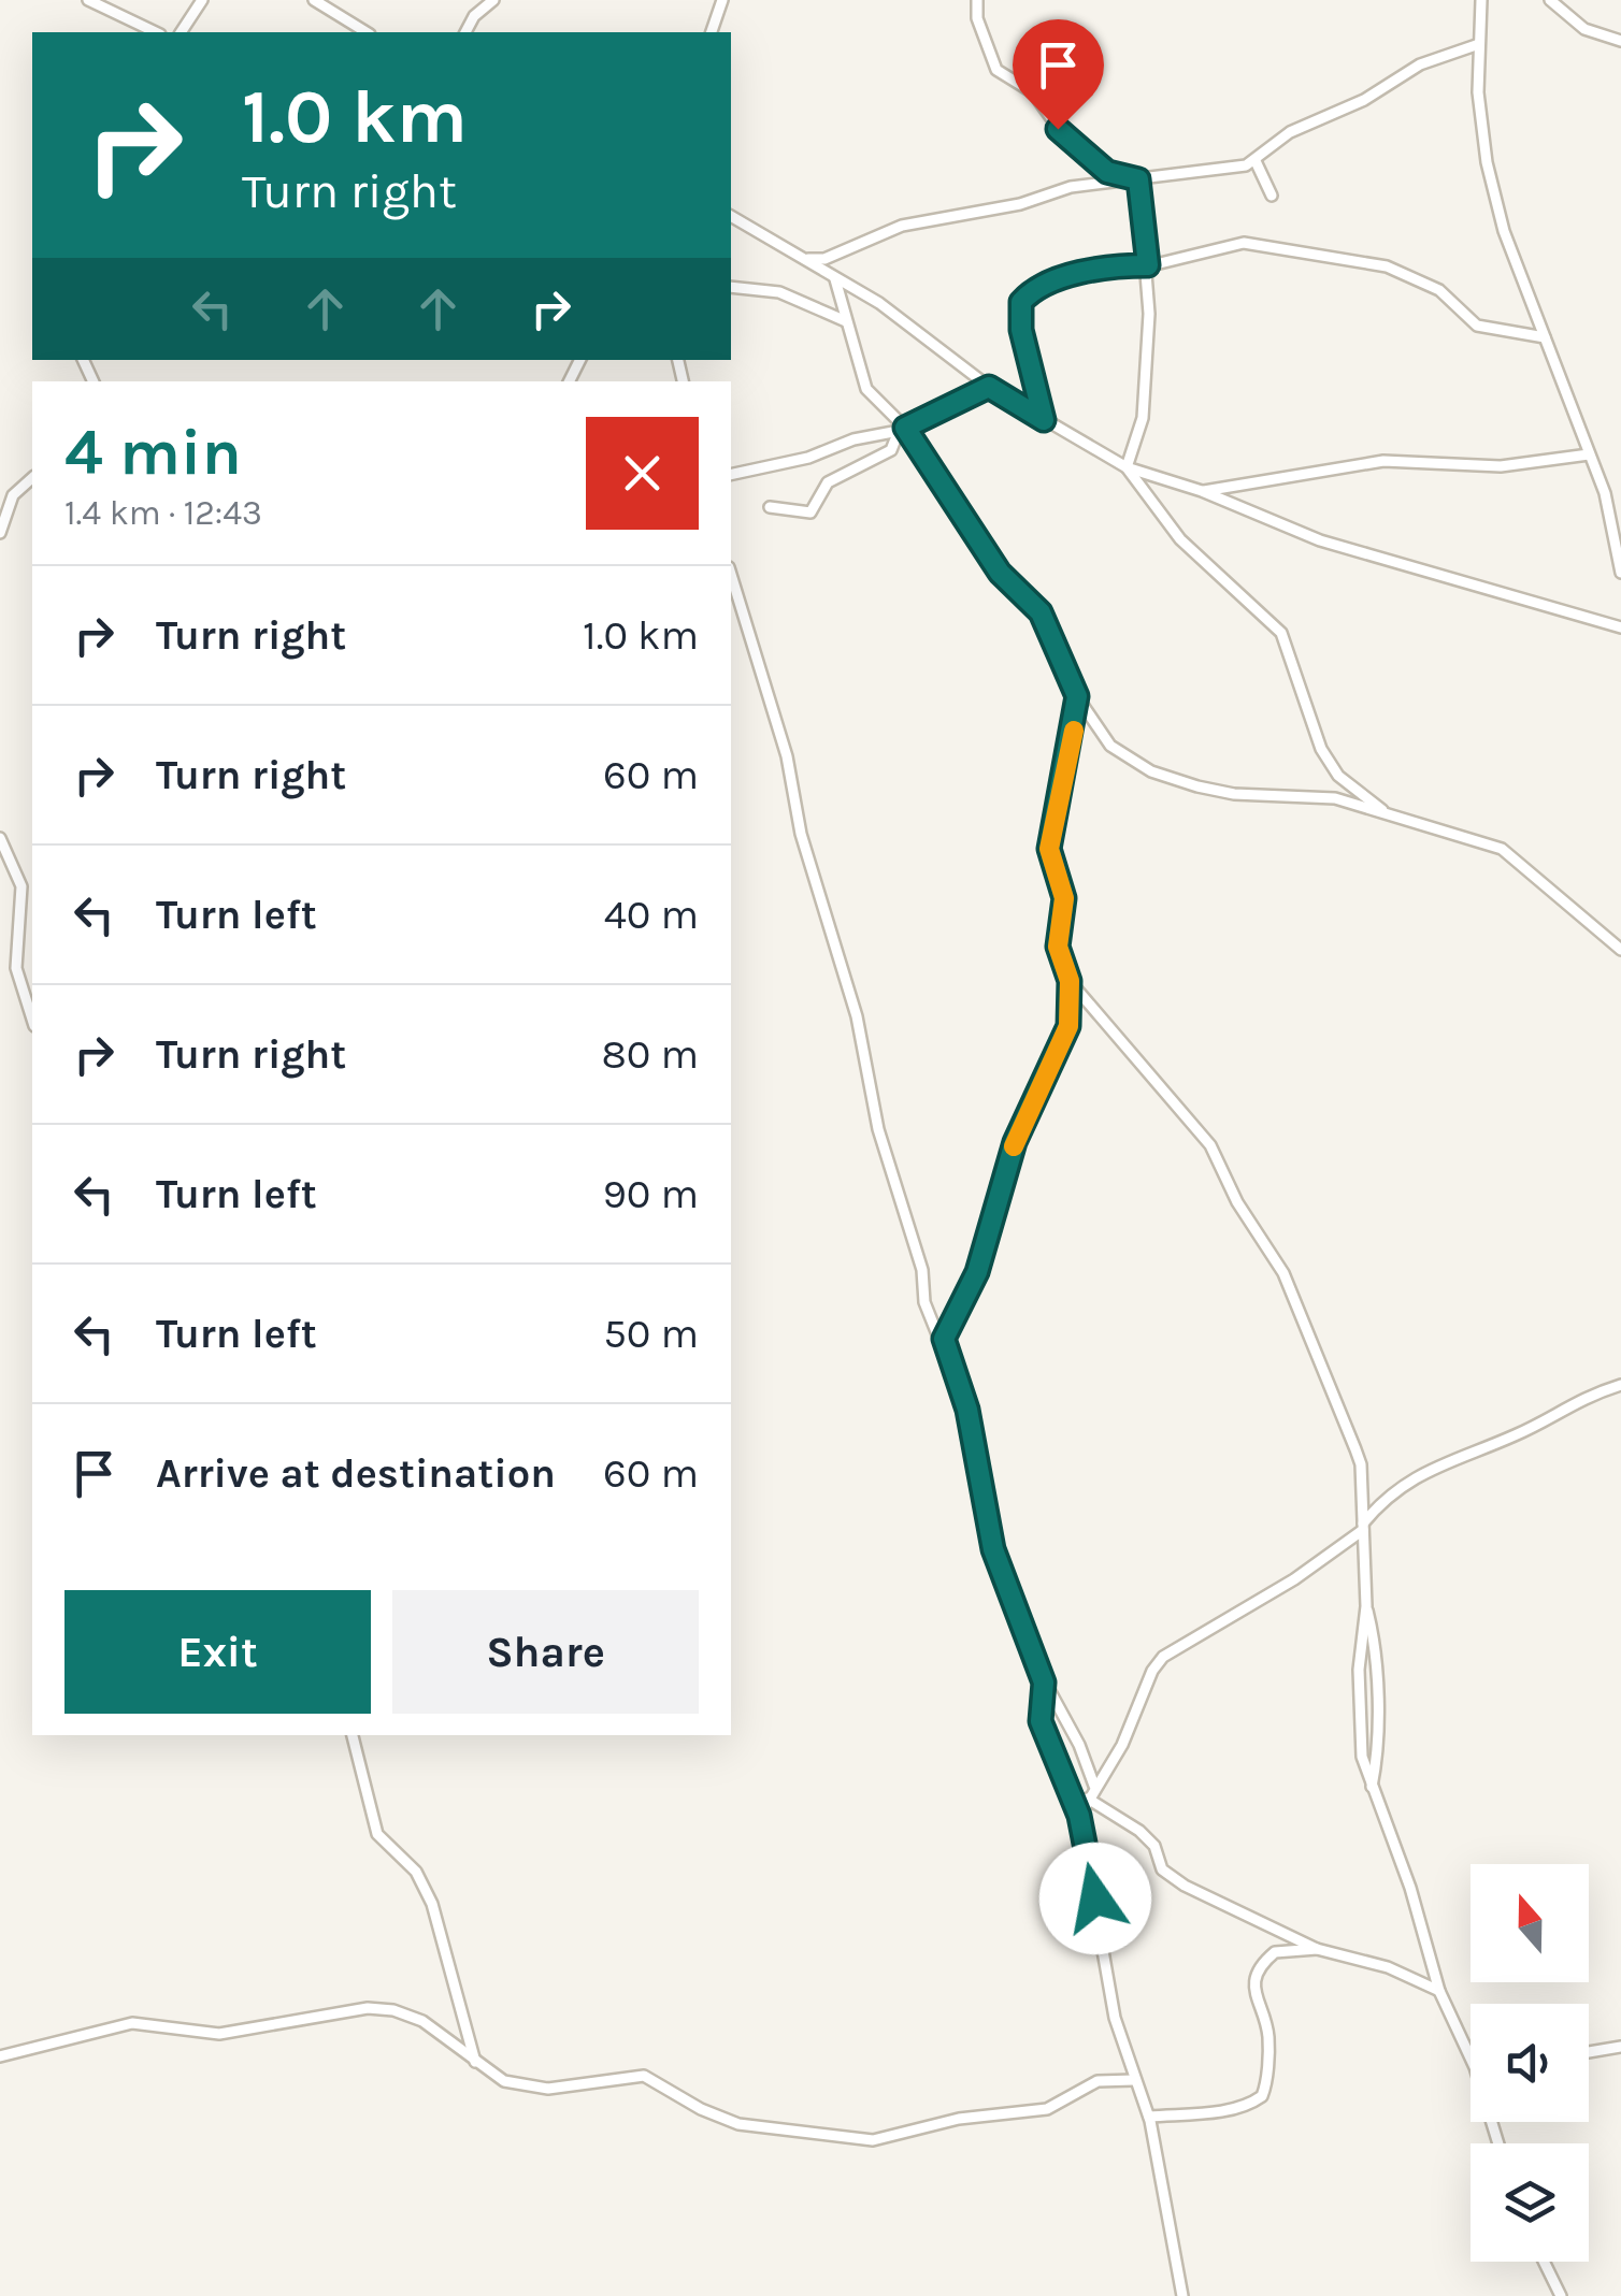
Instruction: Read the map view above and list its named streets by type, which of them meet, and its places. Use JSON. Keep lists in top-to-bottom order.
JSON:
{
  "north": "top",
  "page": {
    "turn": ["1.0 km", "Turn right"],
    "heading": ["4 min", "1.4 km · 12:43"],
    "list": [
      {
        "name": "Turn right",
        "value": "1.0 km"
      },
      {
        "name": "Turn right",
        "value": "60 m"
      },
      {
        "name": "Turn left",
        "value": "40 m"
      },
      {
        "name": "Turn right",
        "value": "80 m"
      },
      {
        "name": "Turn left",
        "value": "90 m"
      },
      {
        "name": "Turn left",
        "value": "50 m"
      },
      {
        "name": "Arrive at destination",
        "value": "60 m"
      }
    ],
    "buttons": ["Exit", "Share"]
  }
}
